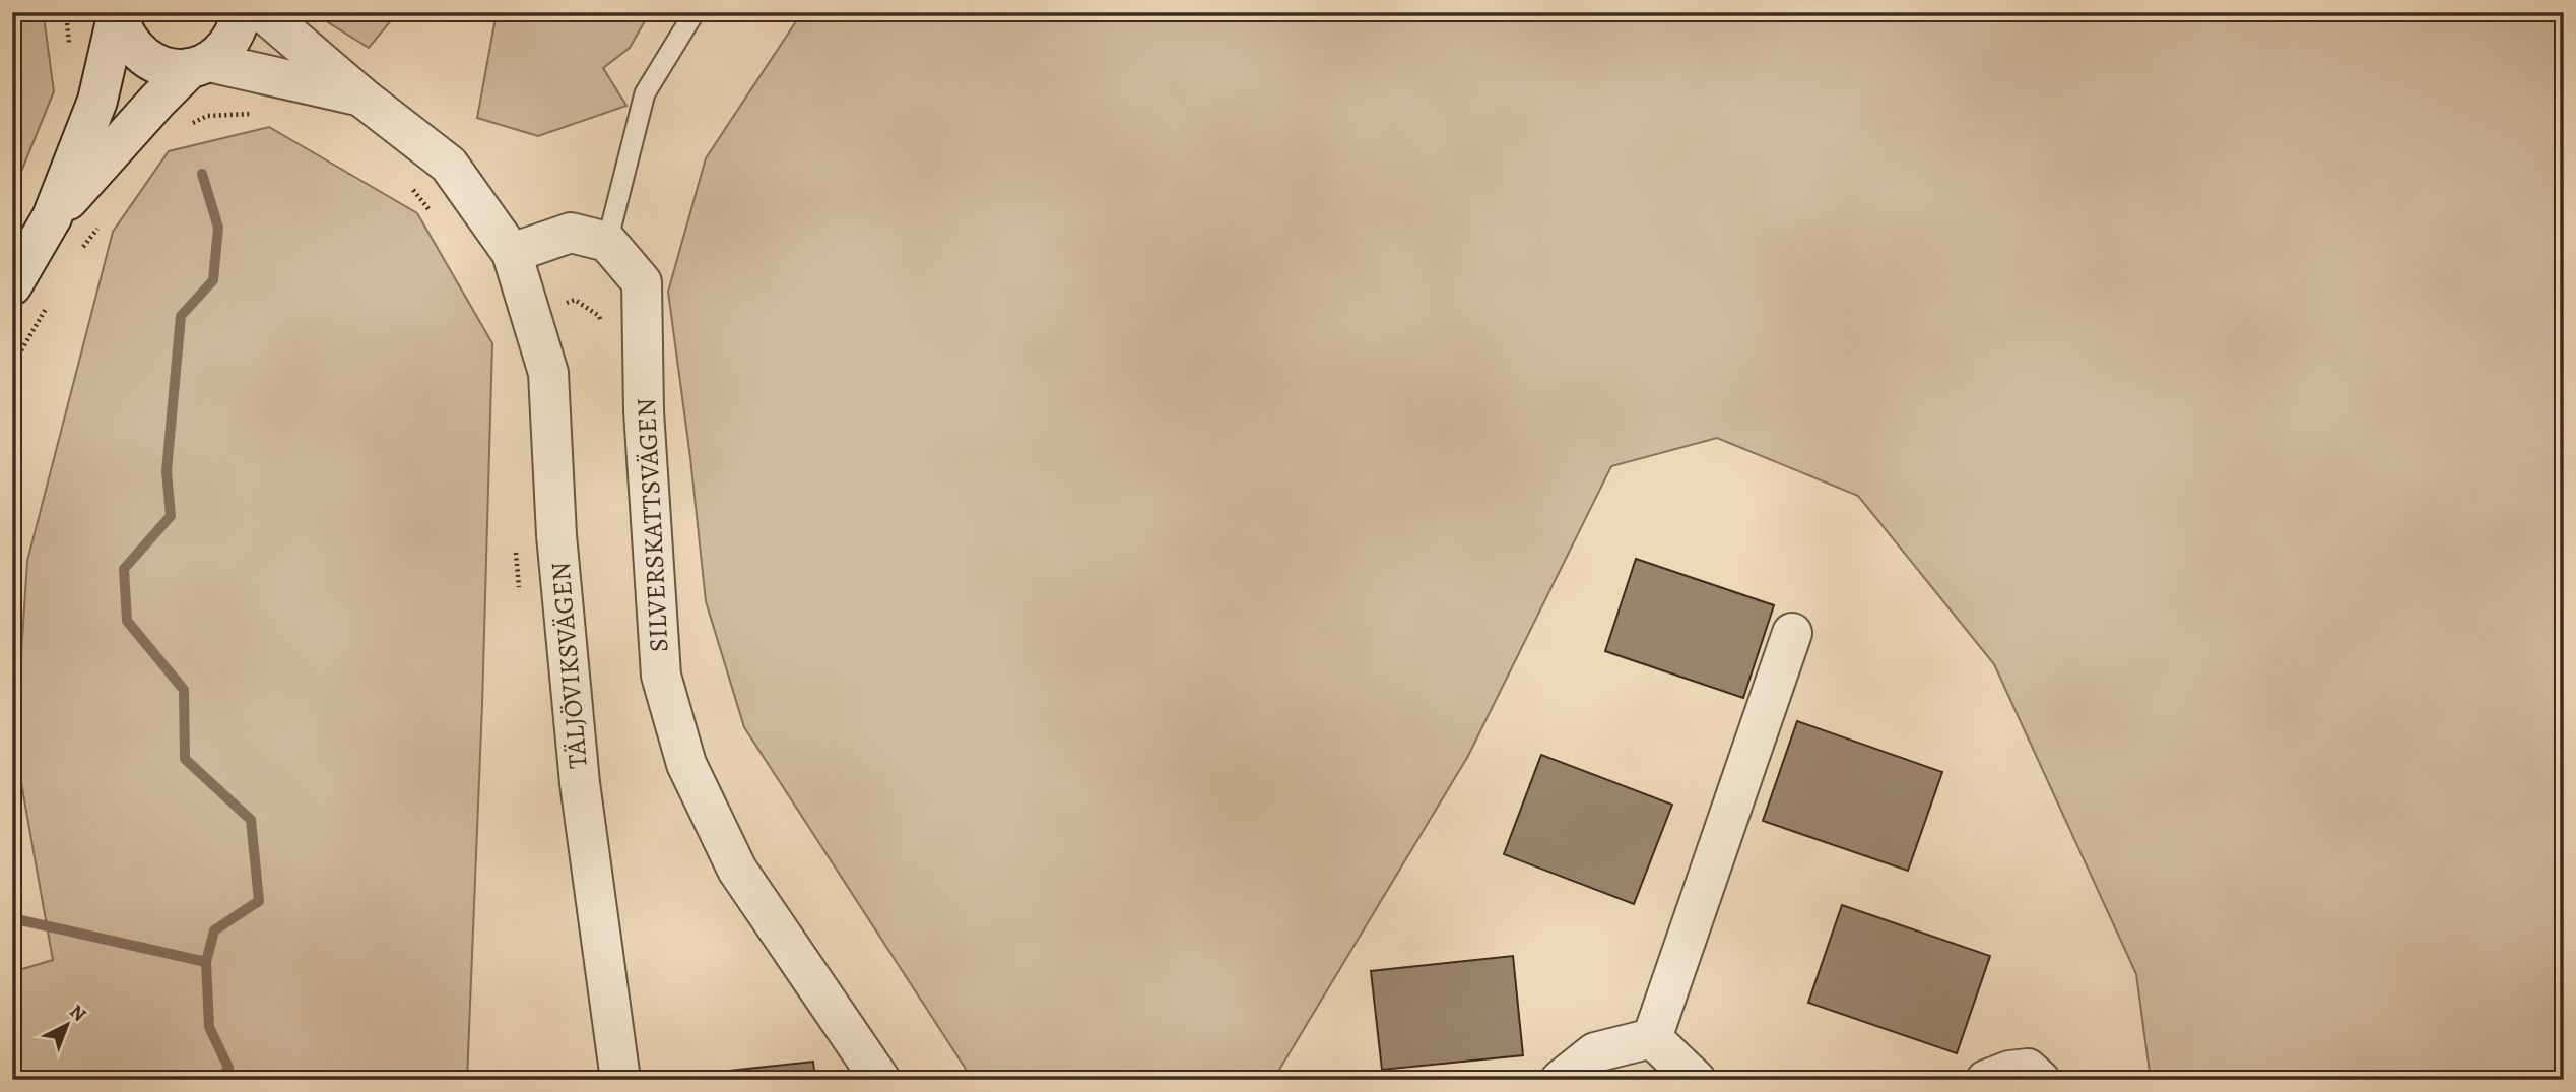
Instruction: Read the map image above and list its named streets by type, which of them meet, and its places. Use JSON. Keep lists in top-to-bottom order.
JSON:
{
  "streets": {
    "street": ["SILVERSKATTSVÄGEN", "TÄLJÖVIKSVÄGEN"]
  },
  "north": "top right"
}
